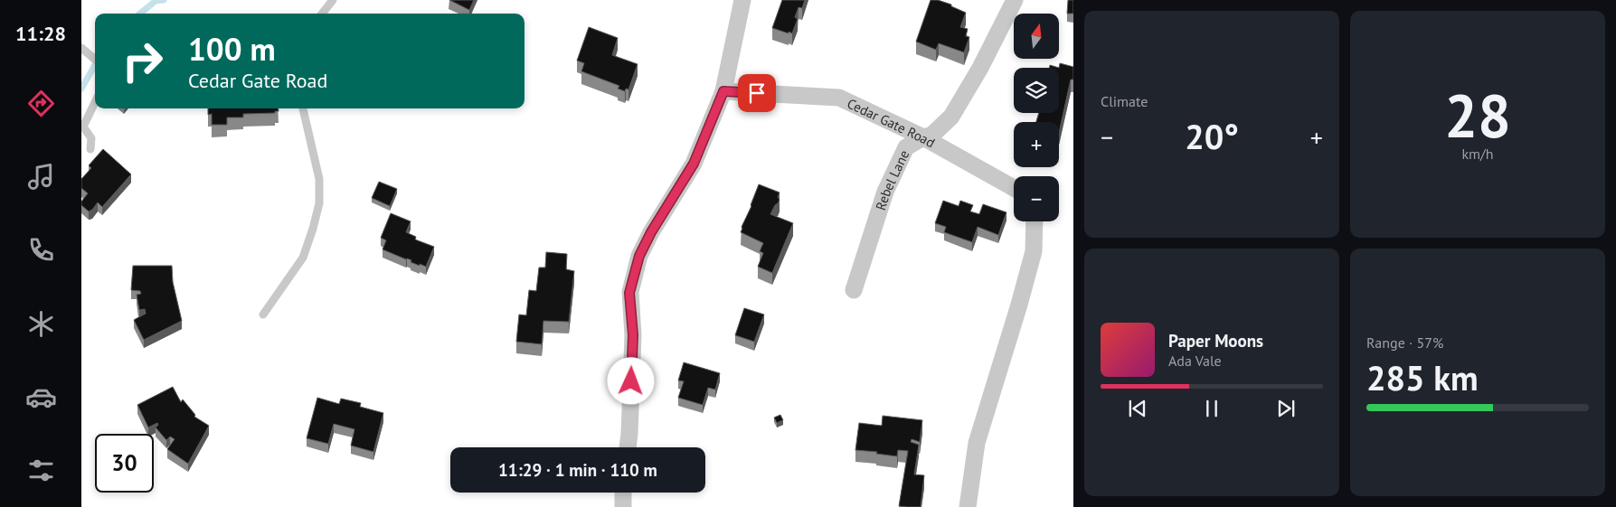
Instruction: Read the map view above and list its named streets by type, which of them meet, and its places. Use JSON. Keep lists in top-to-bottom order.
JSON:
{
  "streets": {
    "street": ["Cedar Gate Road", "Rebel Lane"]
  },
  "crossings": [
    ["Cedar Gate Road", "Rebel Lane"]
  ],
  "north": "top",
  "page": {
    "tabs": "11:28",
    "tile": [
      "Climate",
      ["28", "km/h"],
      ["Range · 57%", "285 km"]
    ],
    "map_buttons": ["+", "−"],
    "turn": ["100 m", "Cedar Gate Road"],
    "heat": ["−", "20°", "+"],
    "song": ["Paper Moons", "Ada Vale"],
    "limit": "30",
    "trip": "11:29 · 1 min · 110 m"
  }
}
